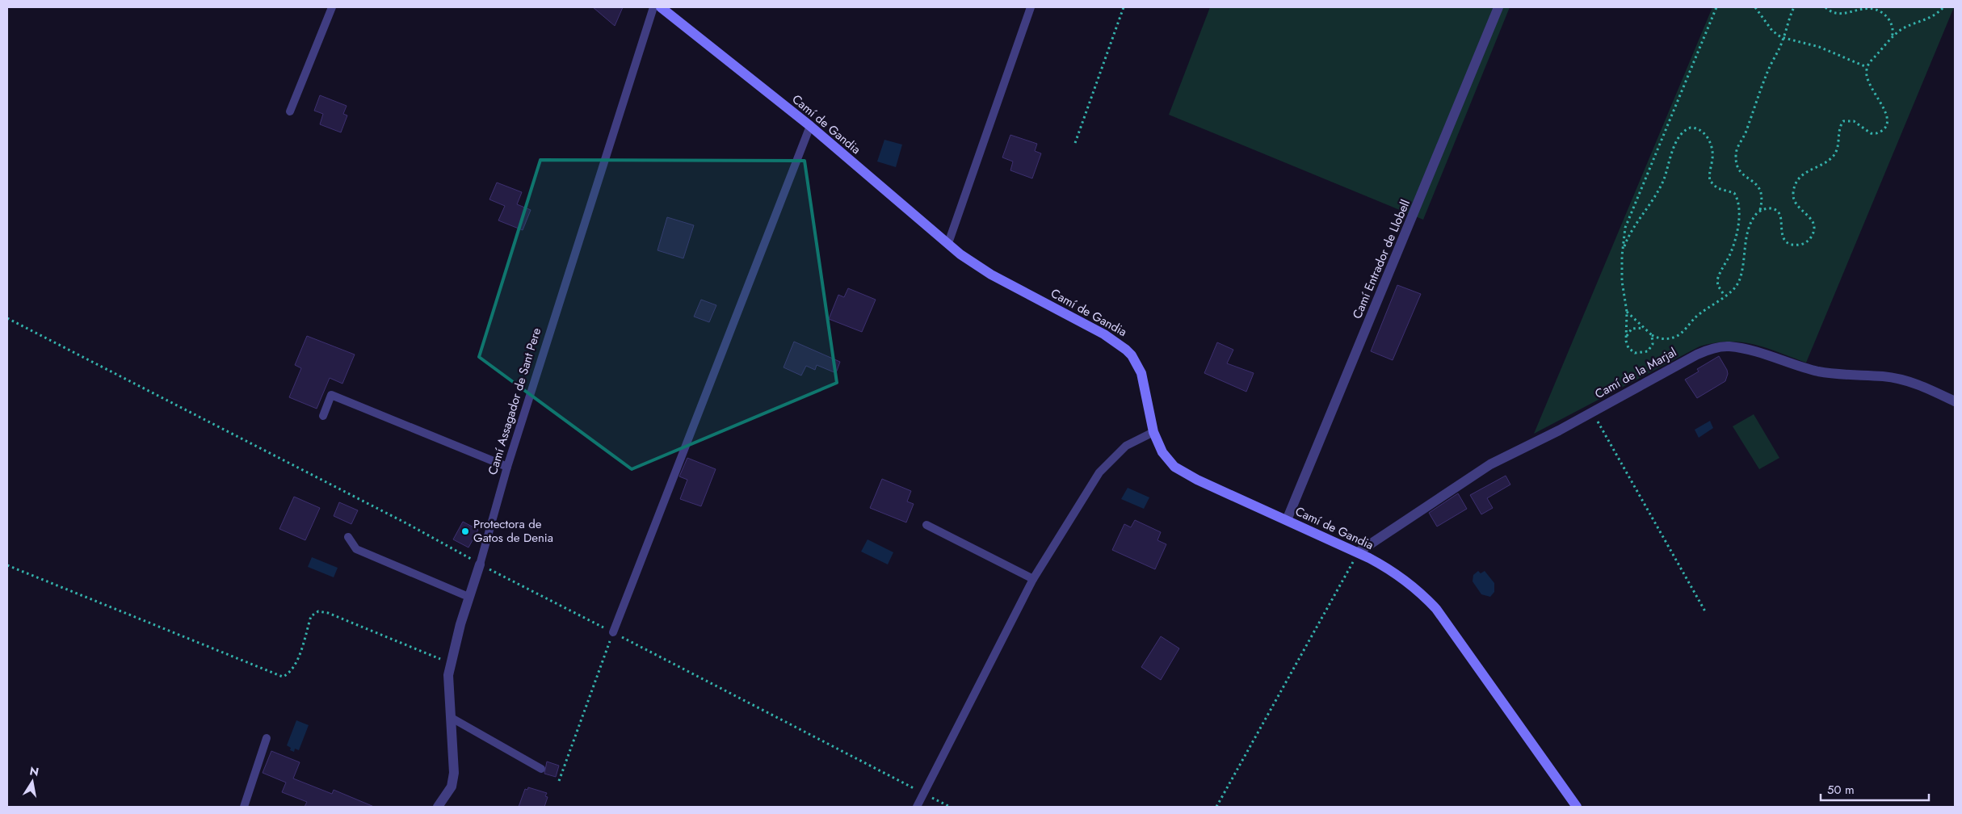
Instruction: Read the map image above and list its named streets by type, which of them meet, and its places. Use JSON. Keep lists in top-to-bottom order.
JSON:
{
  "streets": {
    "main road": ["Camí de Gandia"],
    "street": ["Camí Entrador de Llobell", "Camí de la Marjal", "Camí Assagador de Sant Pere"]
  },
  "crossings": [
    ["Camí de Gandia", "Camí Entrador de Llobell"],
    ["Camí de Gandia", "Camí de la Marjal"]
  ],
  "places": ["Protectora de Gatos de Denia"],
  "scale_bar": "50 m",
  "north": "top"
}
